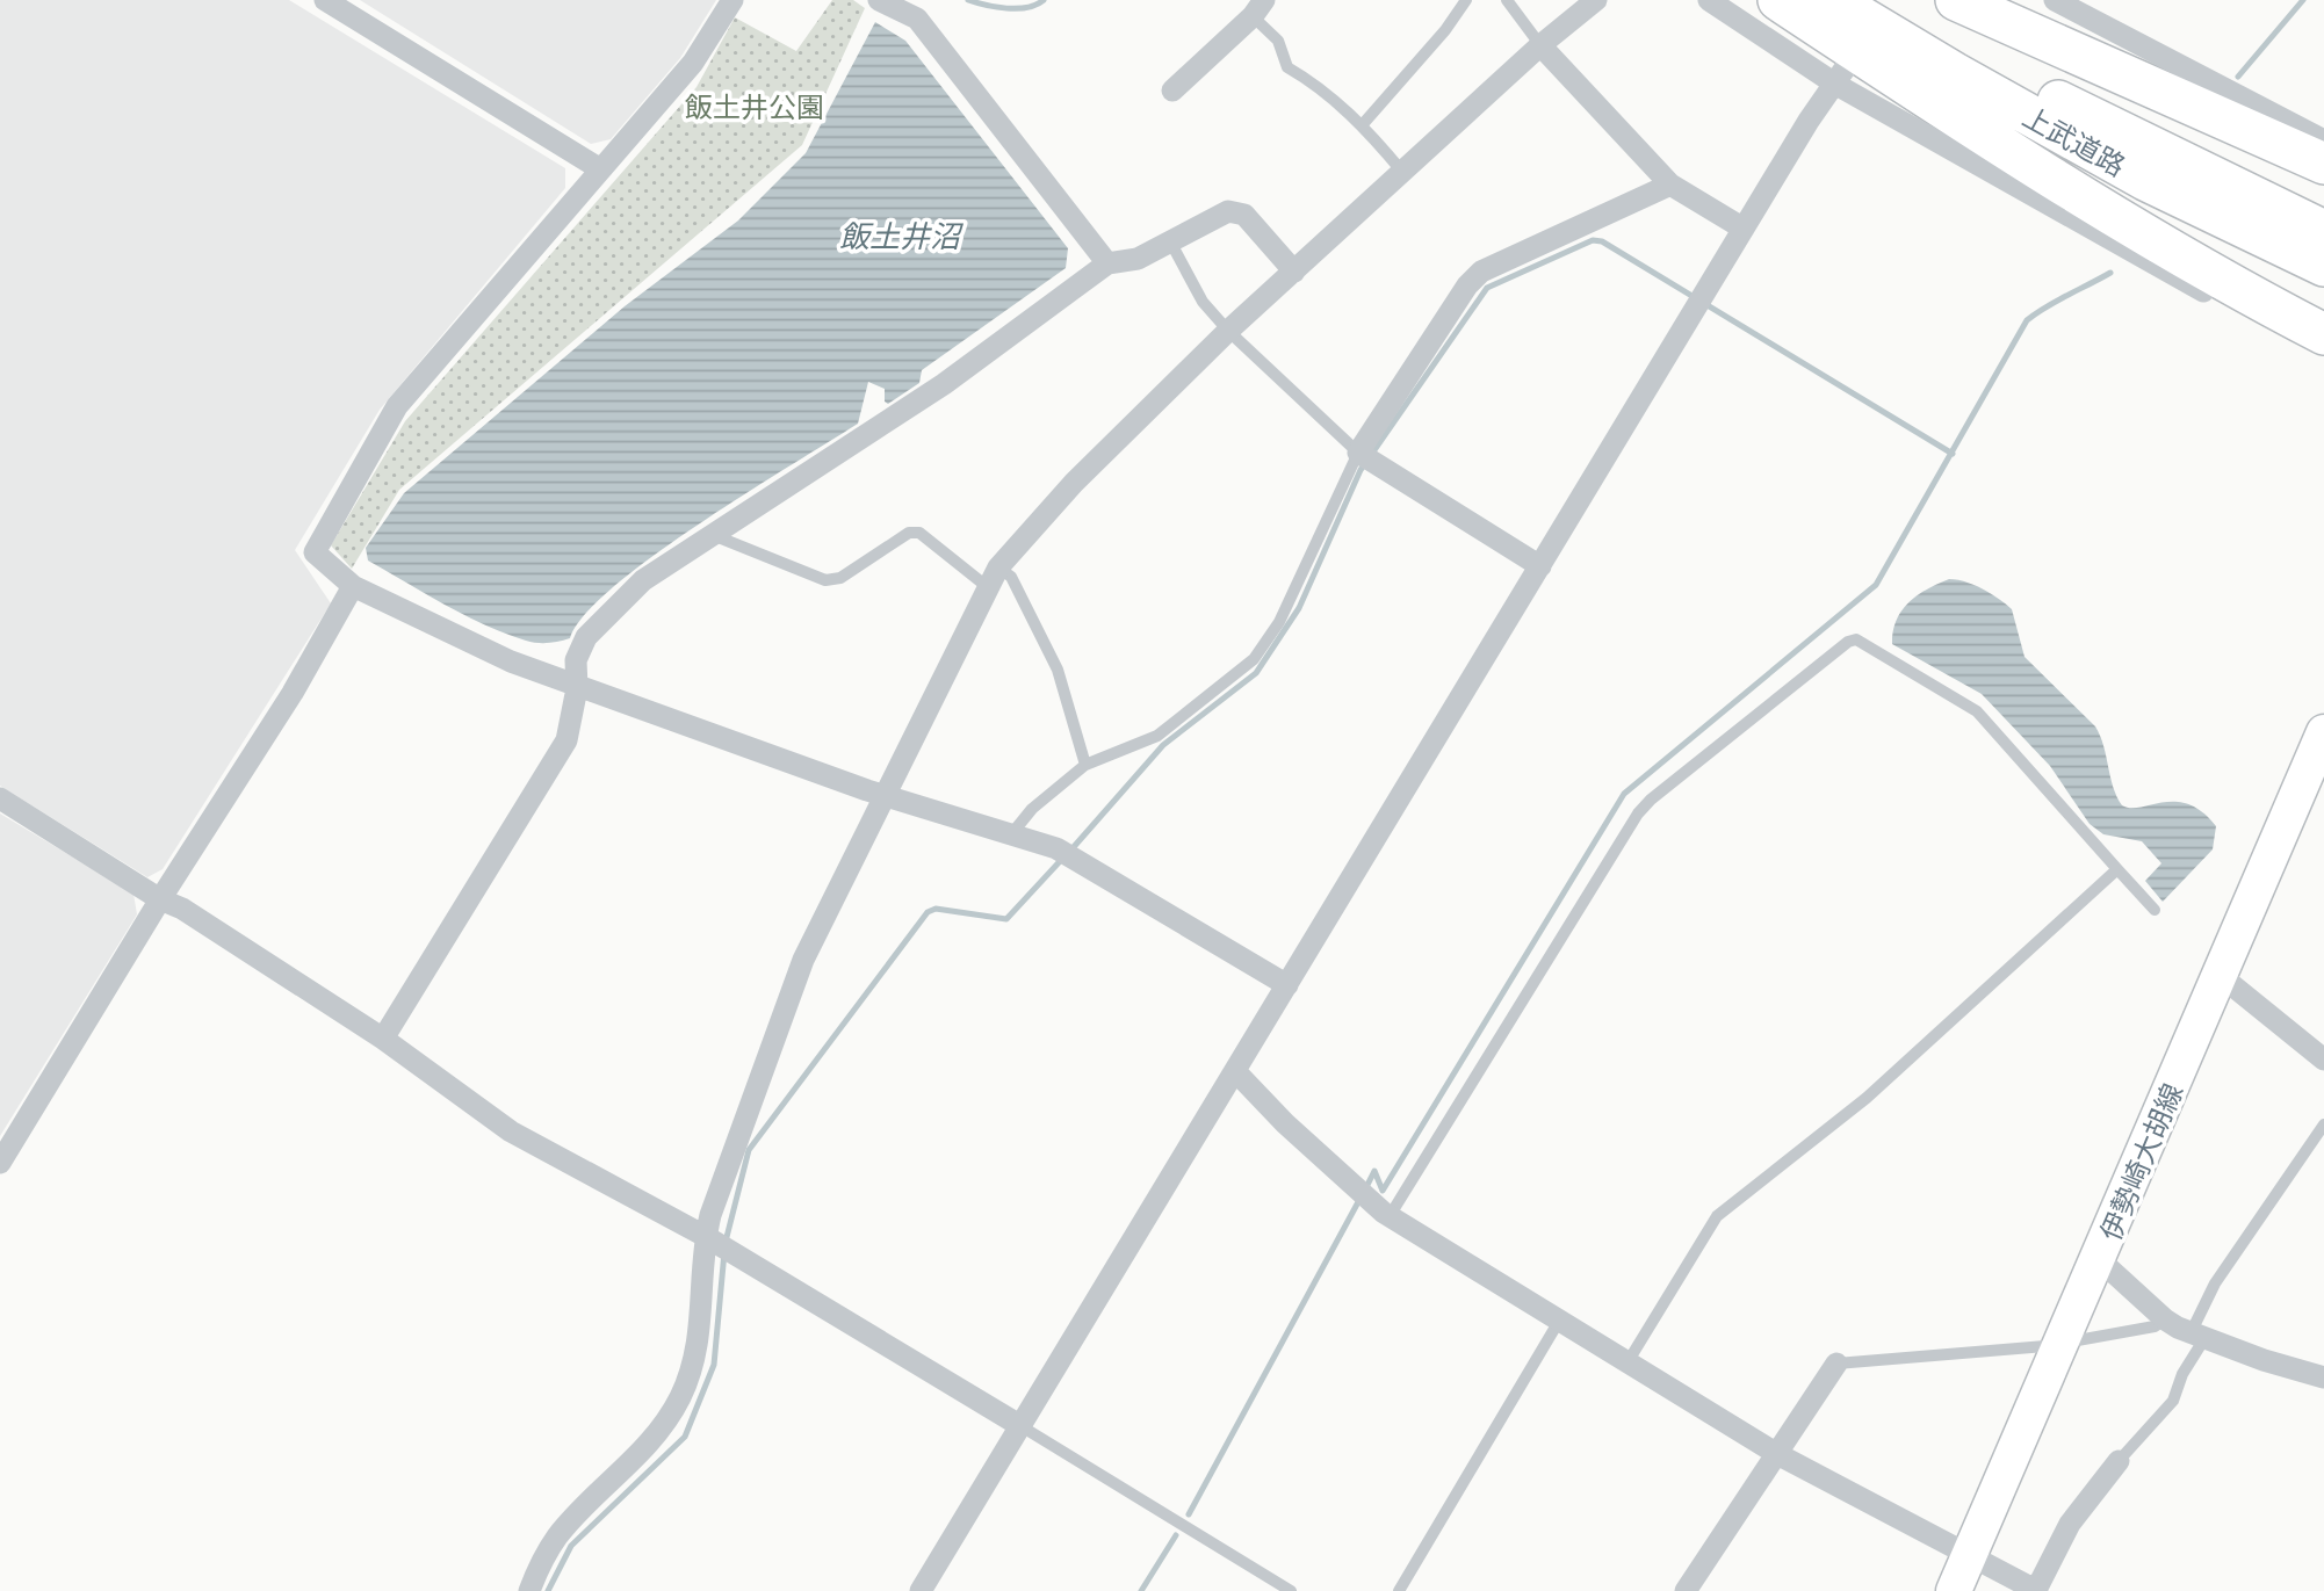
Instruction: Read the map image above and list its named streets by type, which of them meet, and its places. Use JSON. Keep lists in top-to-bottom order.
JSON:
{
  "streets": {
    "highway": ["上武道路"],
    "main road": ["伊勢崎大胡線"]
  },
  "water": ["飯土井沼"],
  "parks": ["飯土井公園"]
}
